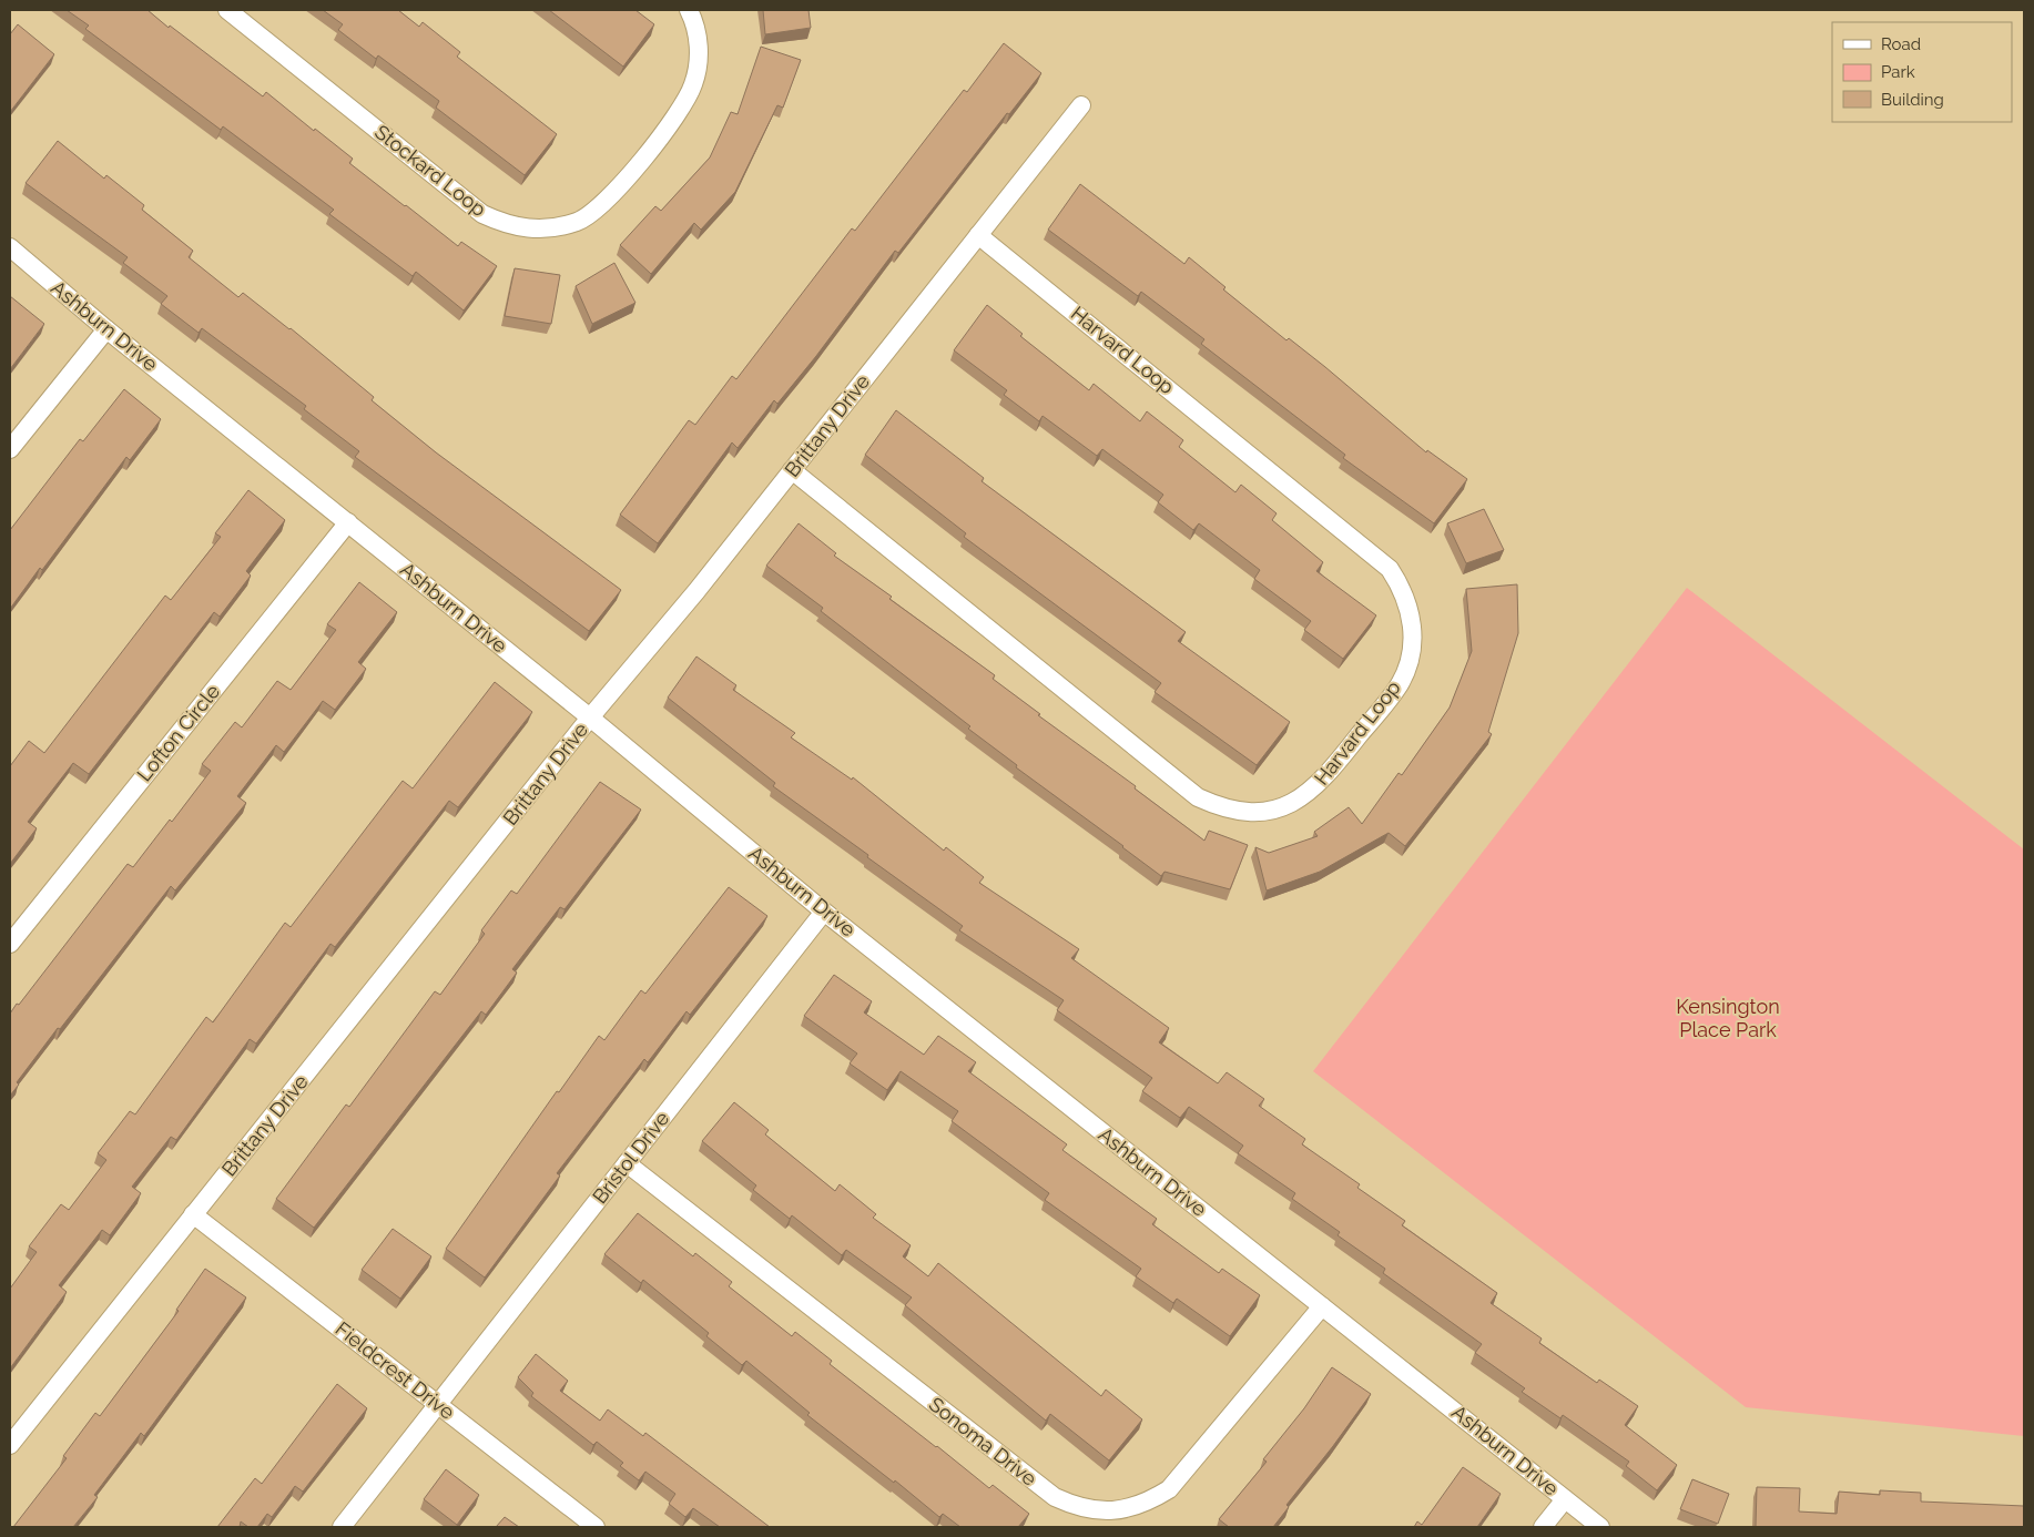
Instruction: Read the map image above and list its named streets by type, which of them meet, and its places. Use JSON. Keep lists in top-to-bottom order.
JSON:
{
  "streets": {
    "street": [
      "Stockard Loop",
      "Ashburn Drive",
      "Harvard Loop",
      "Brittany Drive",
      "Lofton Circle",
      "Bristol Drive",
      "Fieldcrest Drive",
      "Sonoma Drive"
    ]
  },
  "crossings": [
    ["Ashburn Drive", "Brittany Drive"],
    ["Ashburn Drive", "Lofton Circle"],
    ["Ashburn Drive", "Bristol Drive"],
    ["Ashburn Drive", "Sonoma Drive"],
    ["Harvard Loop", "Brittany Drive"],
    ["Brittany Drive", "Fieldcrest Drive"],
    ["Bristol Drive", "Fieldcrest Drive"],
    ["Bristol Drive", "Sonoma Drive"]
  ],
  "parks": ["Kensington Place Park"],
  "legend": ["Road", "Park", "Building"]
}
